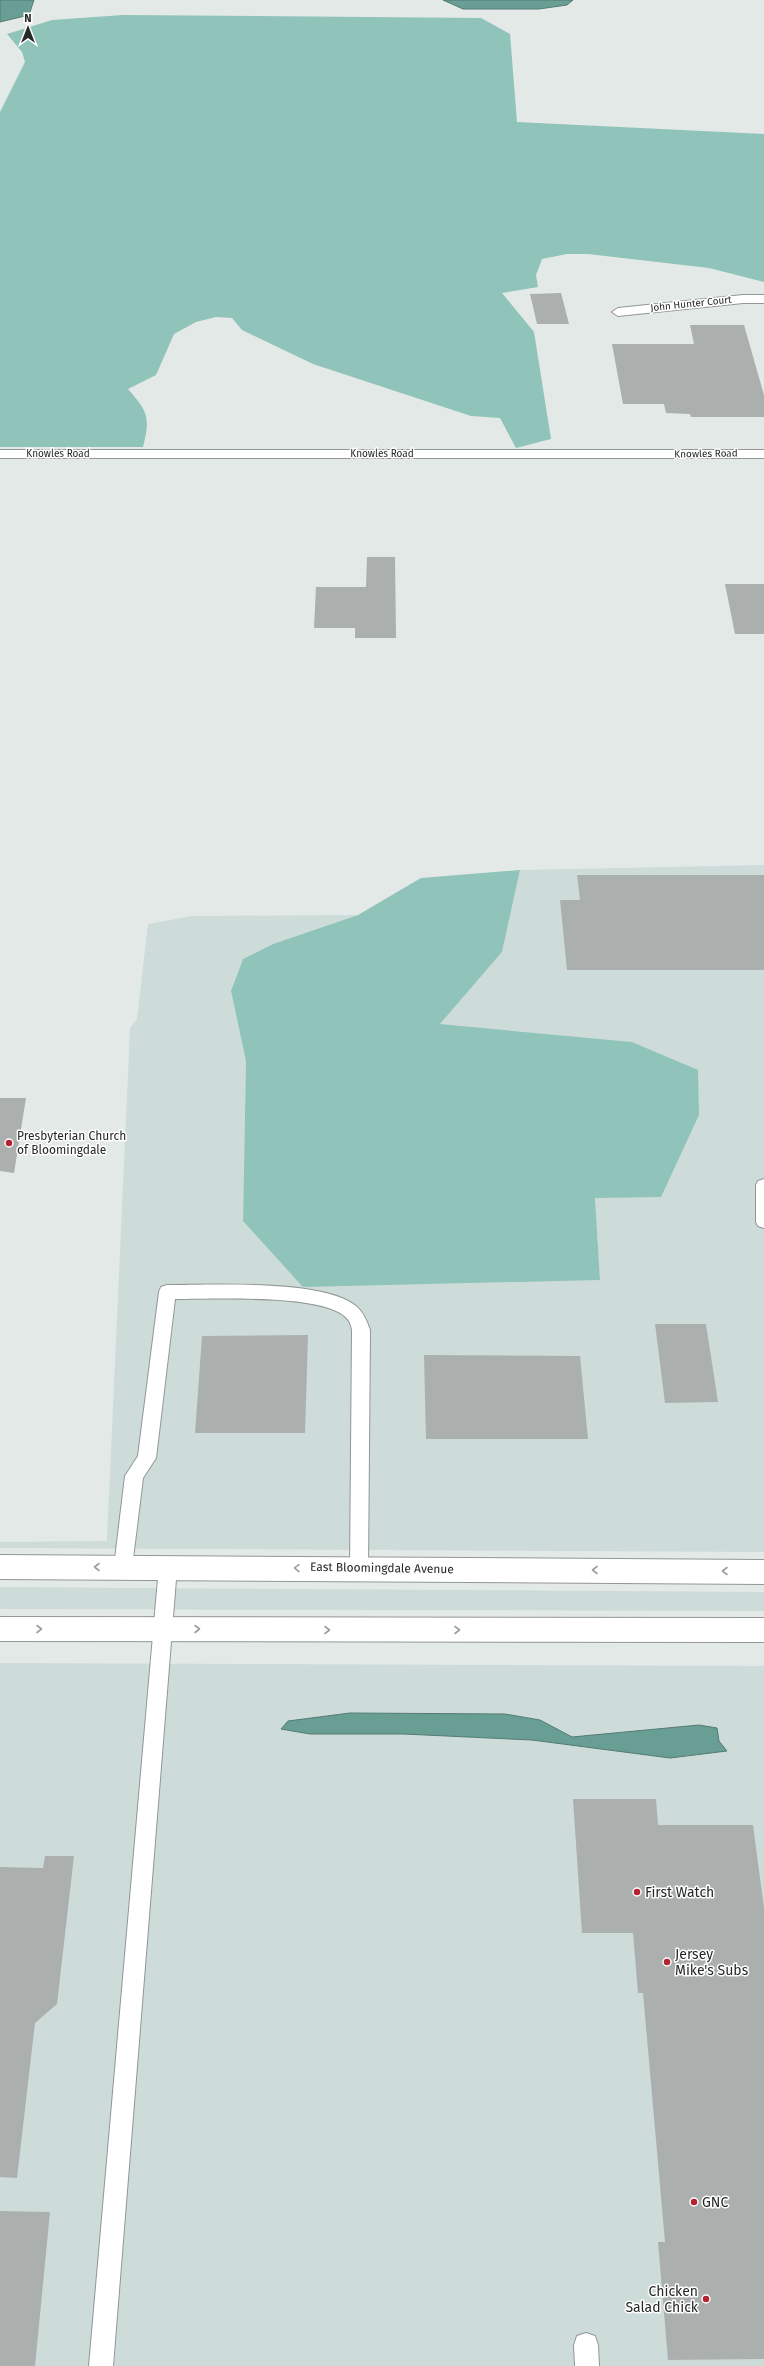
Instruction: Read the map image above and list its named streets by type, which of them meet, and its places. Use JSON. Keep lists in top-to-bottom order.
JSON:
{
  "streets": {
    "street": ["John Hunter Court", "Knowles Road", "East Bloomingdale Avenue"]
  },
  "places": [
    "Presbyterian Church of Bloomingdale",
    "First Watch",
    "Jersey Mike's Subs",
    "GNC",
    "Chicken Salad Chick"
  ],
  "north": "top"
}
